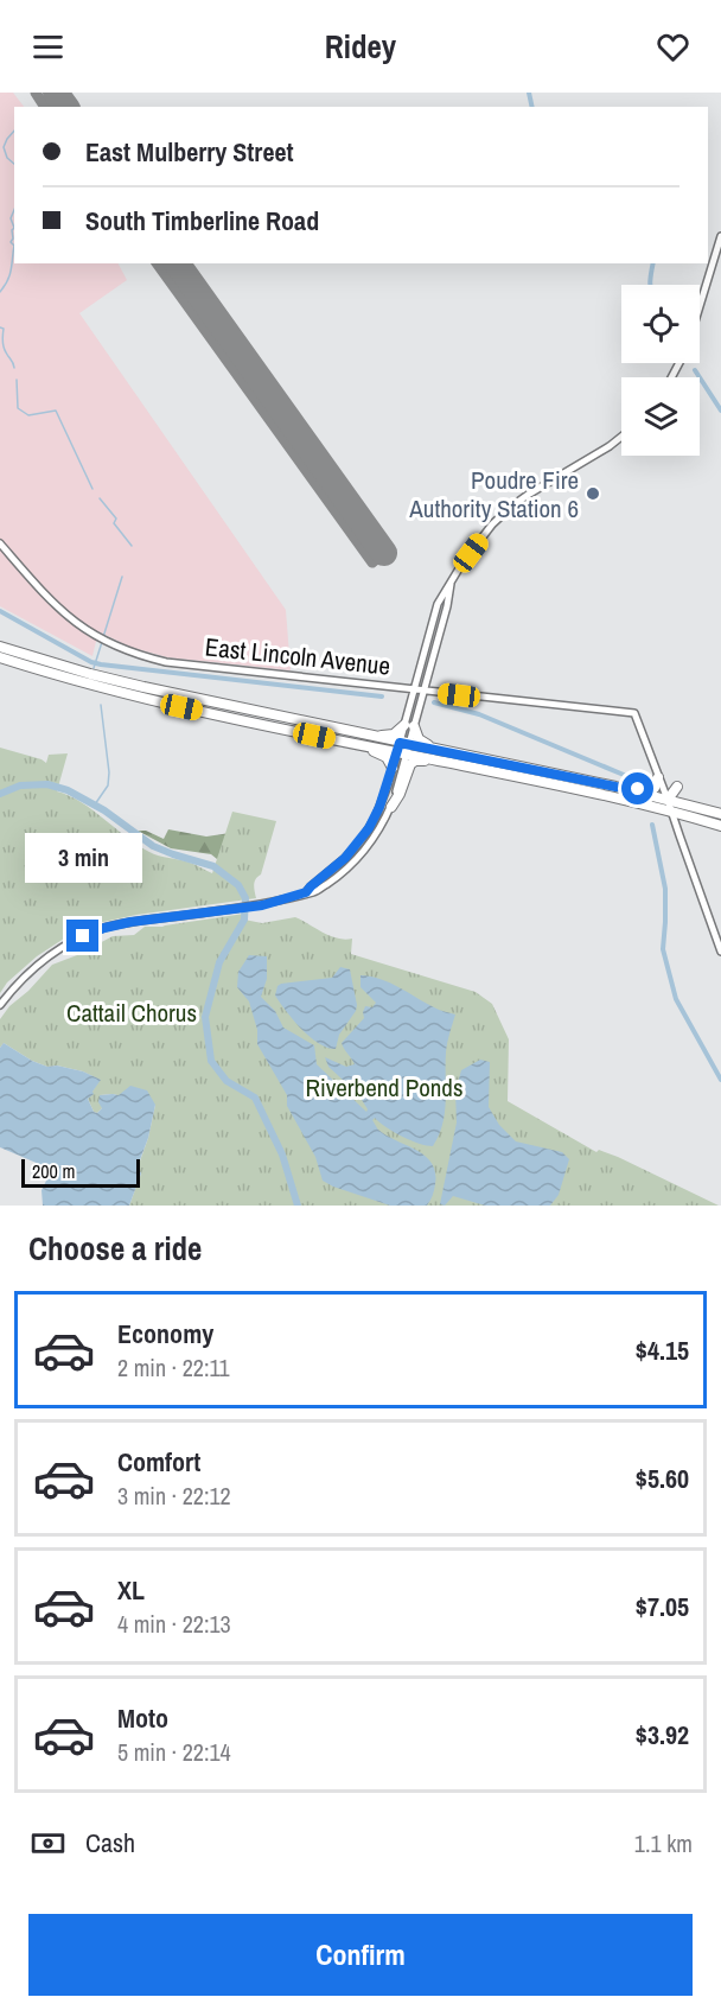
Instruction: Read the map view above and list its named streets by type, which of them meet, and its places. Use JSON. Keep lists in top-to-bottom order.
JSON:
{
  "streets": {
    "main road": ["East Lincoln Avenue"]
  },
  "parks": ["Cattail Chorus", "Riverbend Ponds"],
  "places": ["Poudre Fire Authority Station 6"],
  "scale_bar": "200 m",
  "page": {
    "header": "Ridey",
    "banner": ["East Mulberry Street", "South Timberline Road"],
    "bubble": "3 min",
    "scale": "200 m",
    "heading": "Choose a ride",
    "list": [
      {
        "name": "Economy",
        "note": "2 min · 22:11",
        "value": "$4.15"
      },
      {
        "name": "Comfort",
        "note": "3 min · 22:12",
        "value": "$5.60"
      },
      {
        "name": "XL",
        "note": "4 min · 22:13",
        "value": "$7.05"
      },
      {
        "name": "Moto",
        "note": "5 min · 22:14",
        "value": "$3.92"
      }
    ],
    "pay": ["Cash", "1.1 km"],
    "buttons": "Confirm"
  }
}
